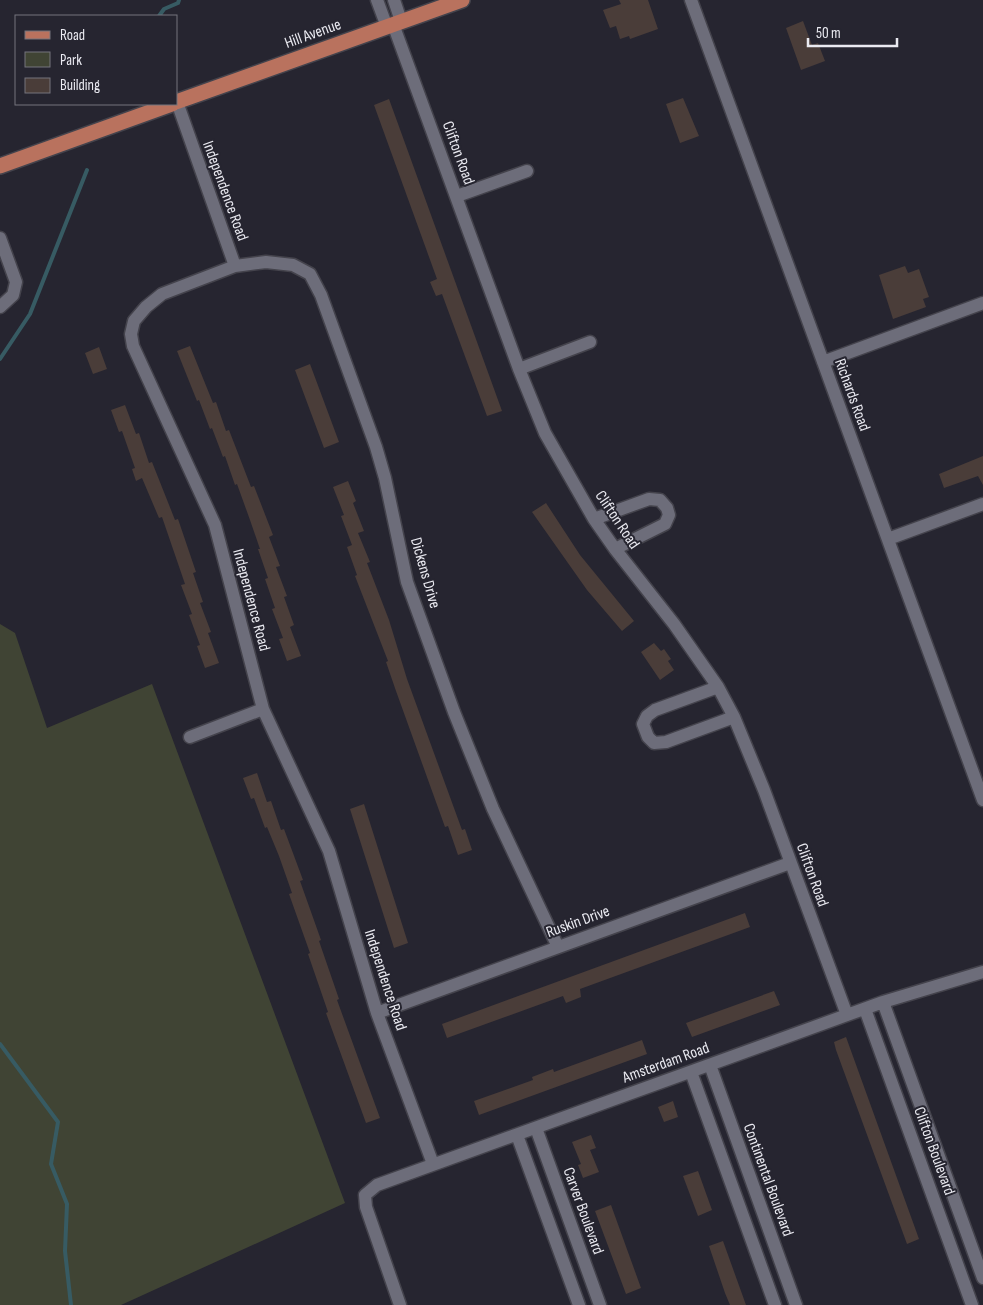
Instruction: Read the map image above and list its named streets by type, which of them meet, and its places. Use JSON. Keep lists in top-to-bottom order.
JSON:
{
  "streets": {
    "main road": ["Hill Avenue"],
    "street": [
      "Clifton Road",
      "Independence Road",
      "Richards Road",
      "Dickens Drive",
      "Ruskin Drive",
      "Amsterdam Road",
      "Clifton Boulevard",
      "Continental Boulevard",
      "Carver Boulevard"
    ]
  },
  "crossings": [
    ["Hill Avenue", "Clifton Road"],
    ["Clifton Road", "Ruskin Drive"],
    ["Clifton Road", "Amsterdam Road"],
    ["Independence Road", "Dickens Drive"],
    ["Independence Road", "Ruskin Drive"],
    ["Independence Road", "Amsterdam Road"],
    ["Dickens Drive", "Ruskin Drive"],
    ["Amsterdam Road", "Clifton Boulevard"],
    ["Amsterdam Road", "Continental Boulevard"],
    ["Amsterdam Road", "Carver Boulevard"]
  ],
  "legend": ["Road", "Park", "Building"],
  "scale_bar": "50 m"
}
